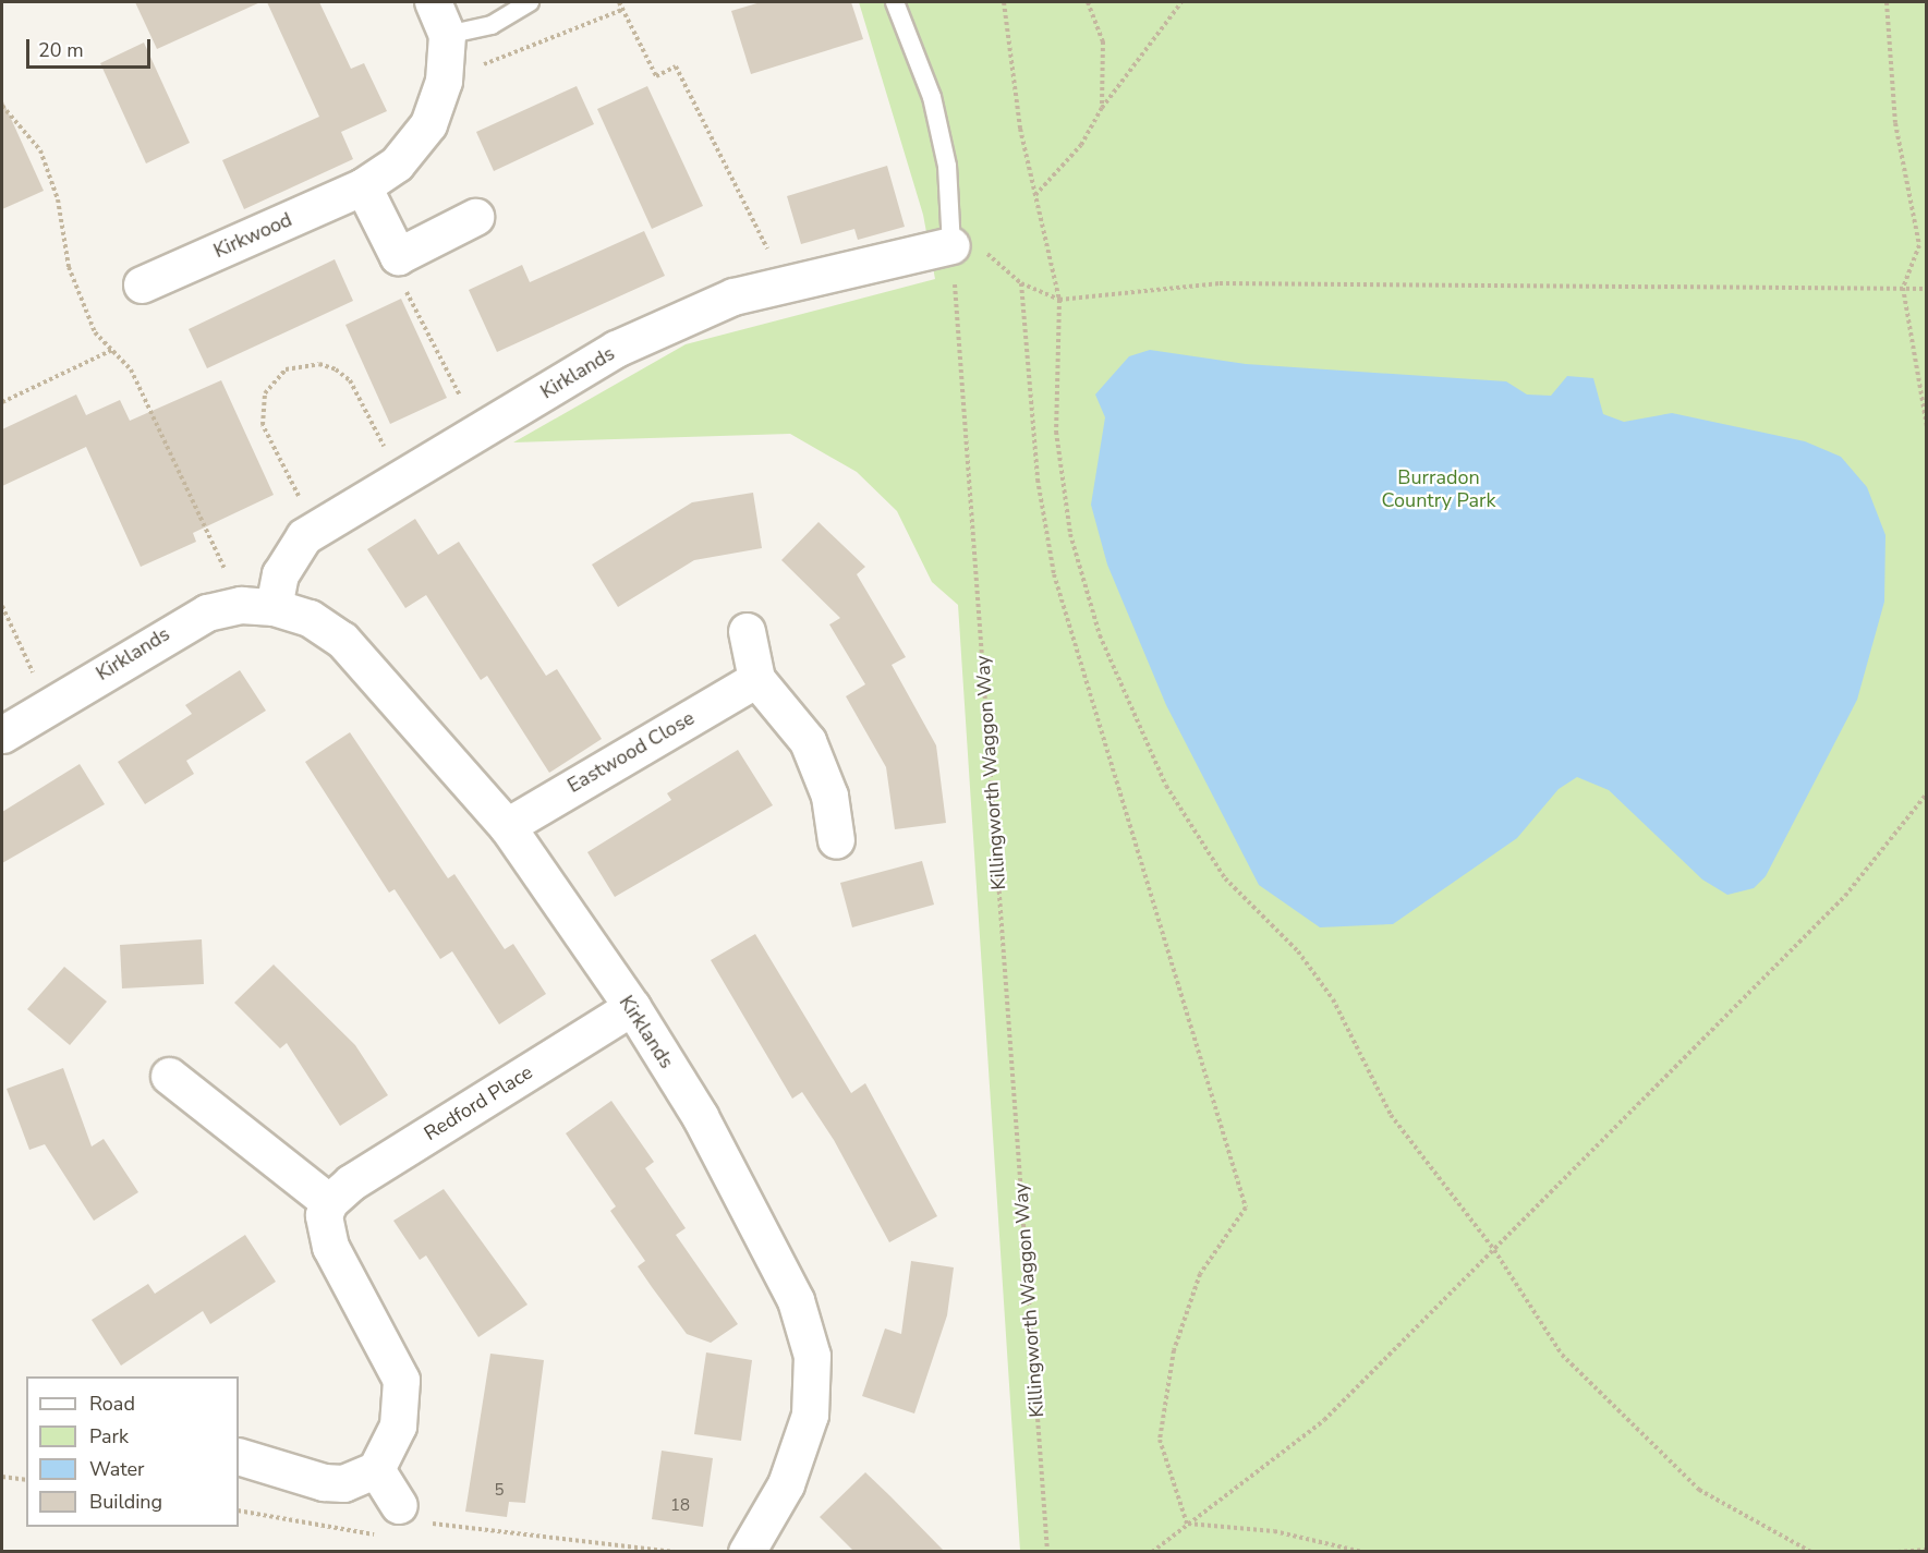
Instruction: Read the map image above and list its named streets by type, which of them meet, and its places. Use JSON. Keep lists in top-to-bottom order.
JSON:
{
  "streets": {
    "street": [
      "Kirkwood",
      "Kirklands",
      "Eastwood Close",
      "Redford Place"
    ],
    "path": ["Killingworth Waggon Way"]
  },
  "crossings": [
    ["Kirklands", "Eastwood Close"],
    ["Kirklands", "Killingworth Waggon Way"],
    ["Kirklands", "Redford Place"]
  ],
  "parks": ["Burradon Country Park"],
  "house_numbers": ["5", "18"],
  "legend": [
    "Road",
    "Park",
    "Water",
    "Building"
  ],
  "scale_bar": "20 m"
}
